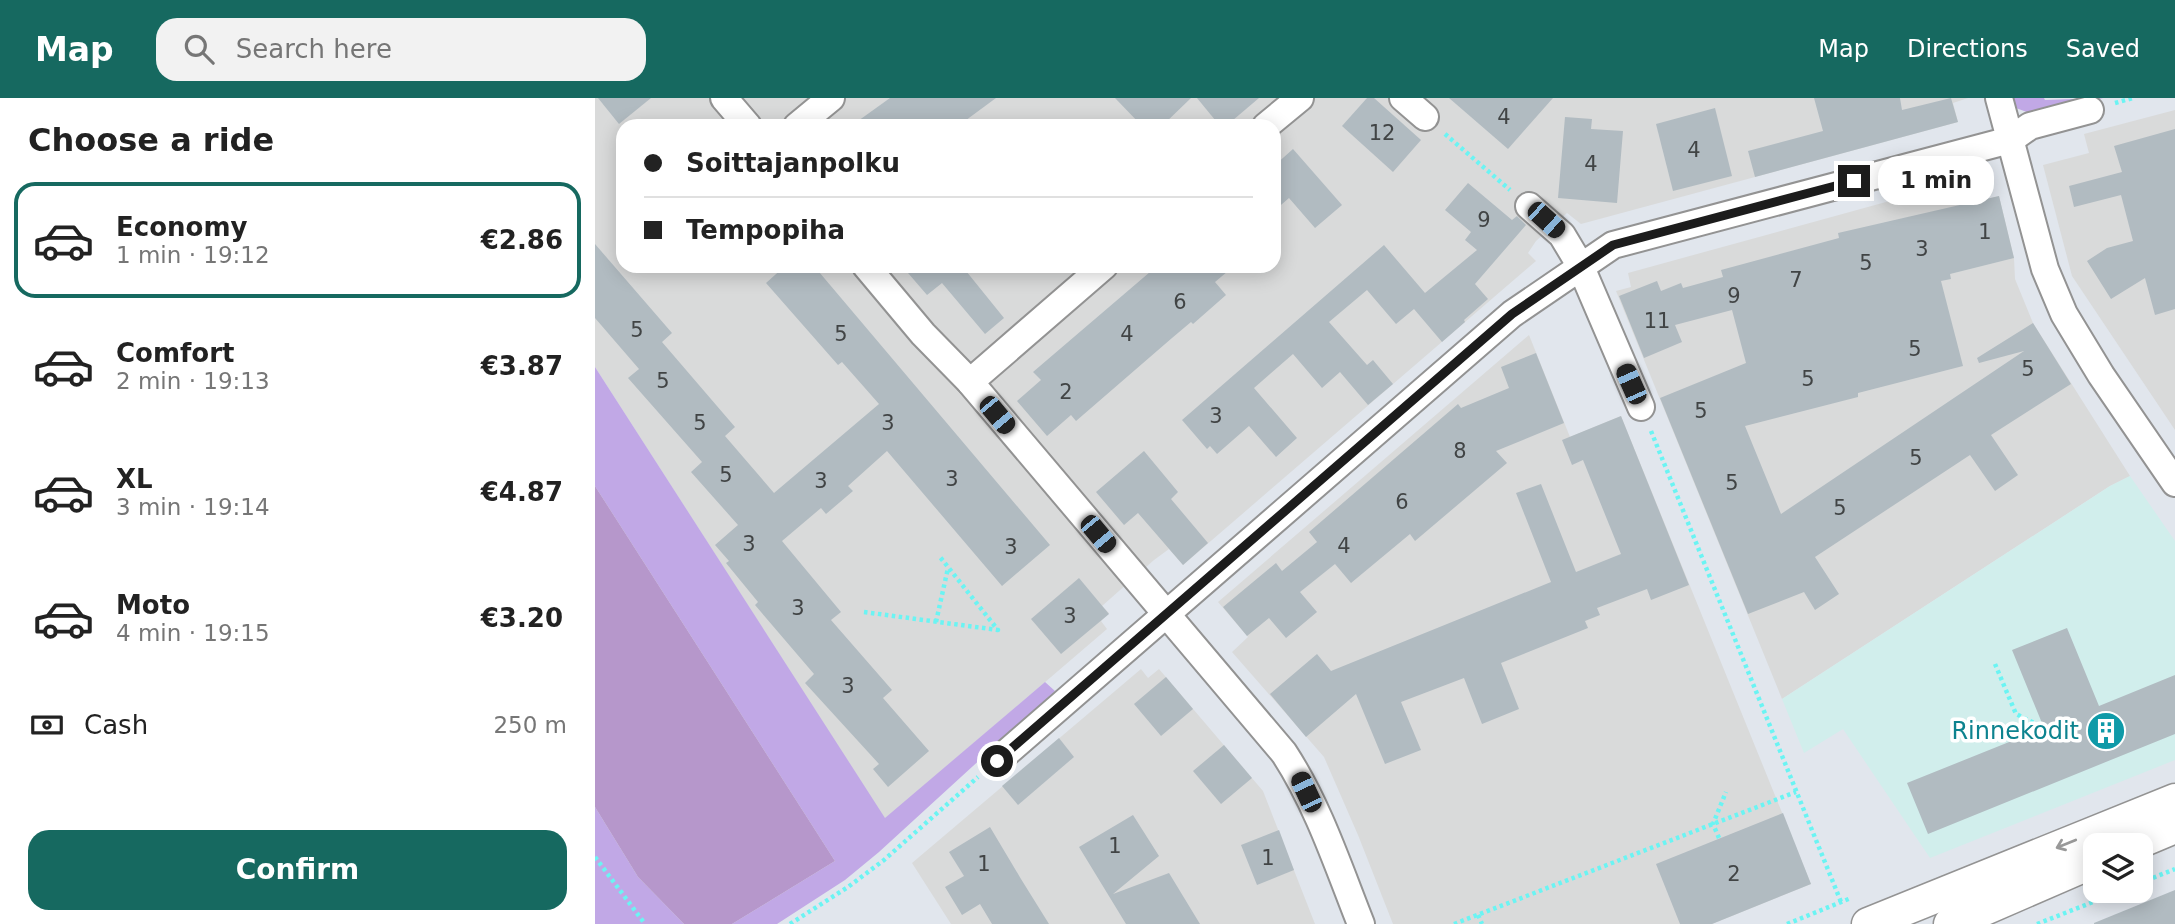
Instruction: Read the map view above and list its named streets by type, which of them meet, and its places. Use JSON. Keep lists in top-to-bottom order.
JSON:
{
  "places": {
    "building": ["Rinnekodit"]
  },
  "house_numbers": [
    "4",
    "12",
    "4",
    "4",
    "9",
    "1",
    "3",
    "5",
    "7",
    "9",
    "6",
    "11",
    "5",
    "5",
    "4",
    "5",
    "5",
    "5",
    "5",
    "2",
    "5",
    "3",
    "5",
    "3",
    "8",
    "5",
    "5",
    "3",
    "3",
    "5",
    "6",
    "5",
    "3",
    "4",
    "3",
    "3",
    "3",
    "3",
    "1",
    "1",
    "1",
    "2"
  ],
  "page": {
    "header": "Map",
    "search": "Search here",
    "nav": ["Map", "Directions", "Saved"],
    "heading": "Choose a ride",
    "banner": ["Soittajanpolku", "Tempopiha"],
    "bubble": "1 min",
    "list": [
      {
        "name": "Economy",
        "note": "1 min · 19:12",
        "value": "€2.86"
      },
      {
        "name": "Comfort",
        "note": "2 min · 19:13",
        "value": "€3.87"
      },
      {
        "name": "XL",
        "note": "3 min · 19:14",
        "value": "€4.87"
      },
      {
        "name": "Moto",
        "note": "4 min · 19:15",
        "value": "€3.20"
      }
    ],
    "pay": ["Cash", "250 m"],
    "buttons": "Confirm"
  }
}
